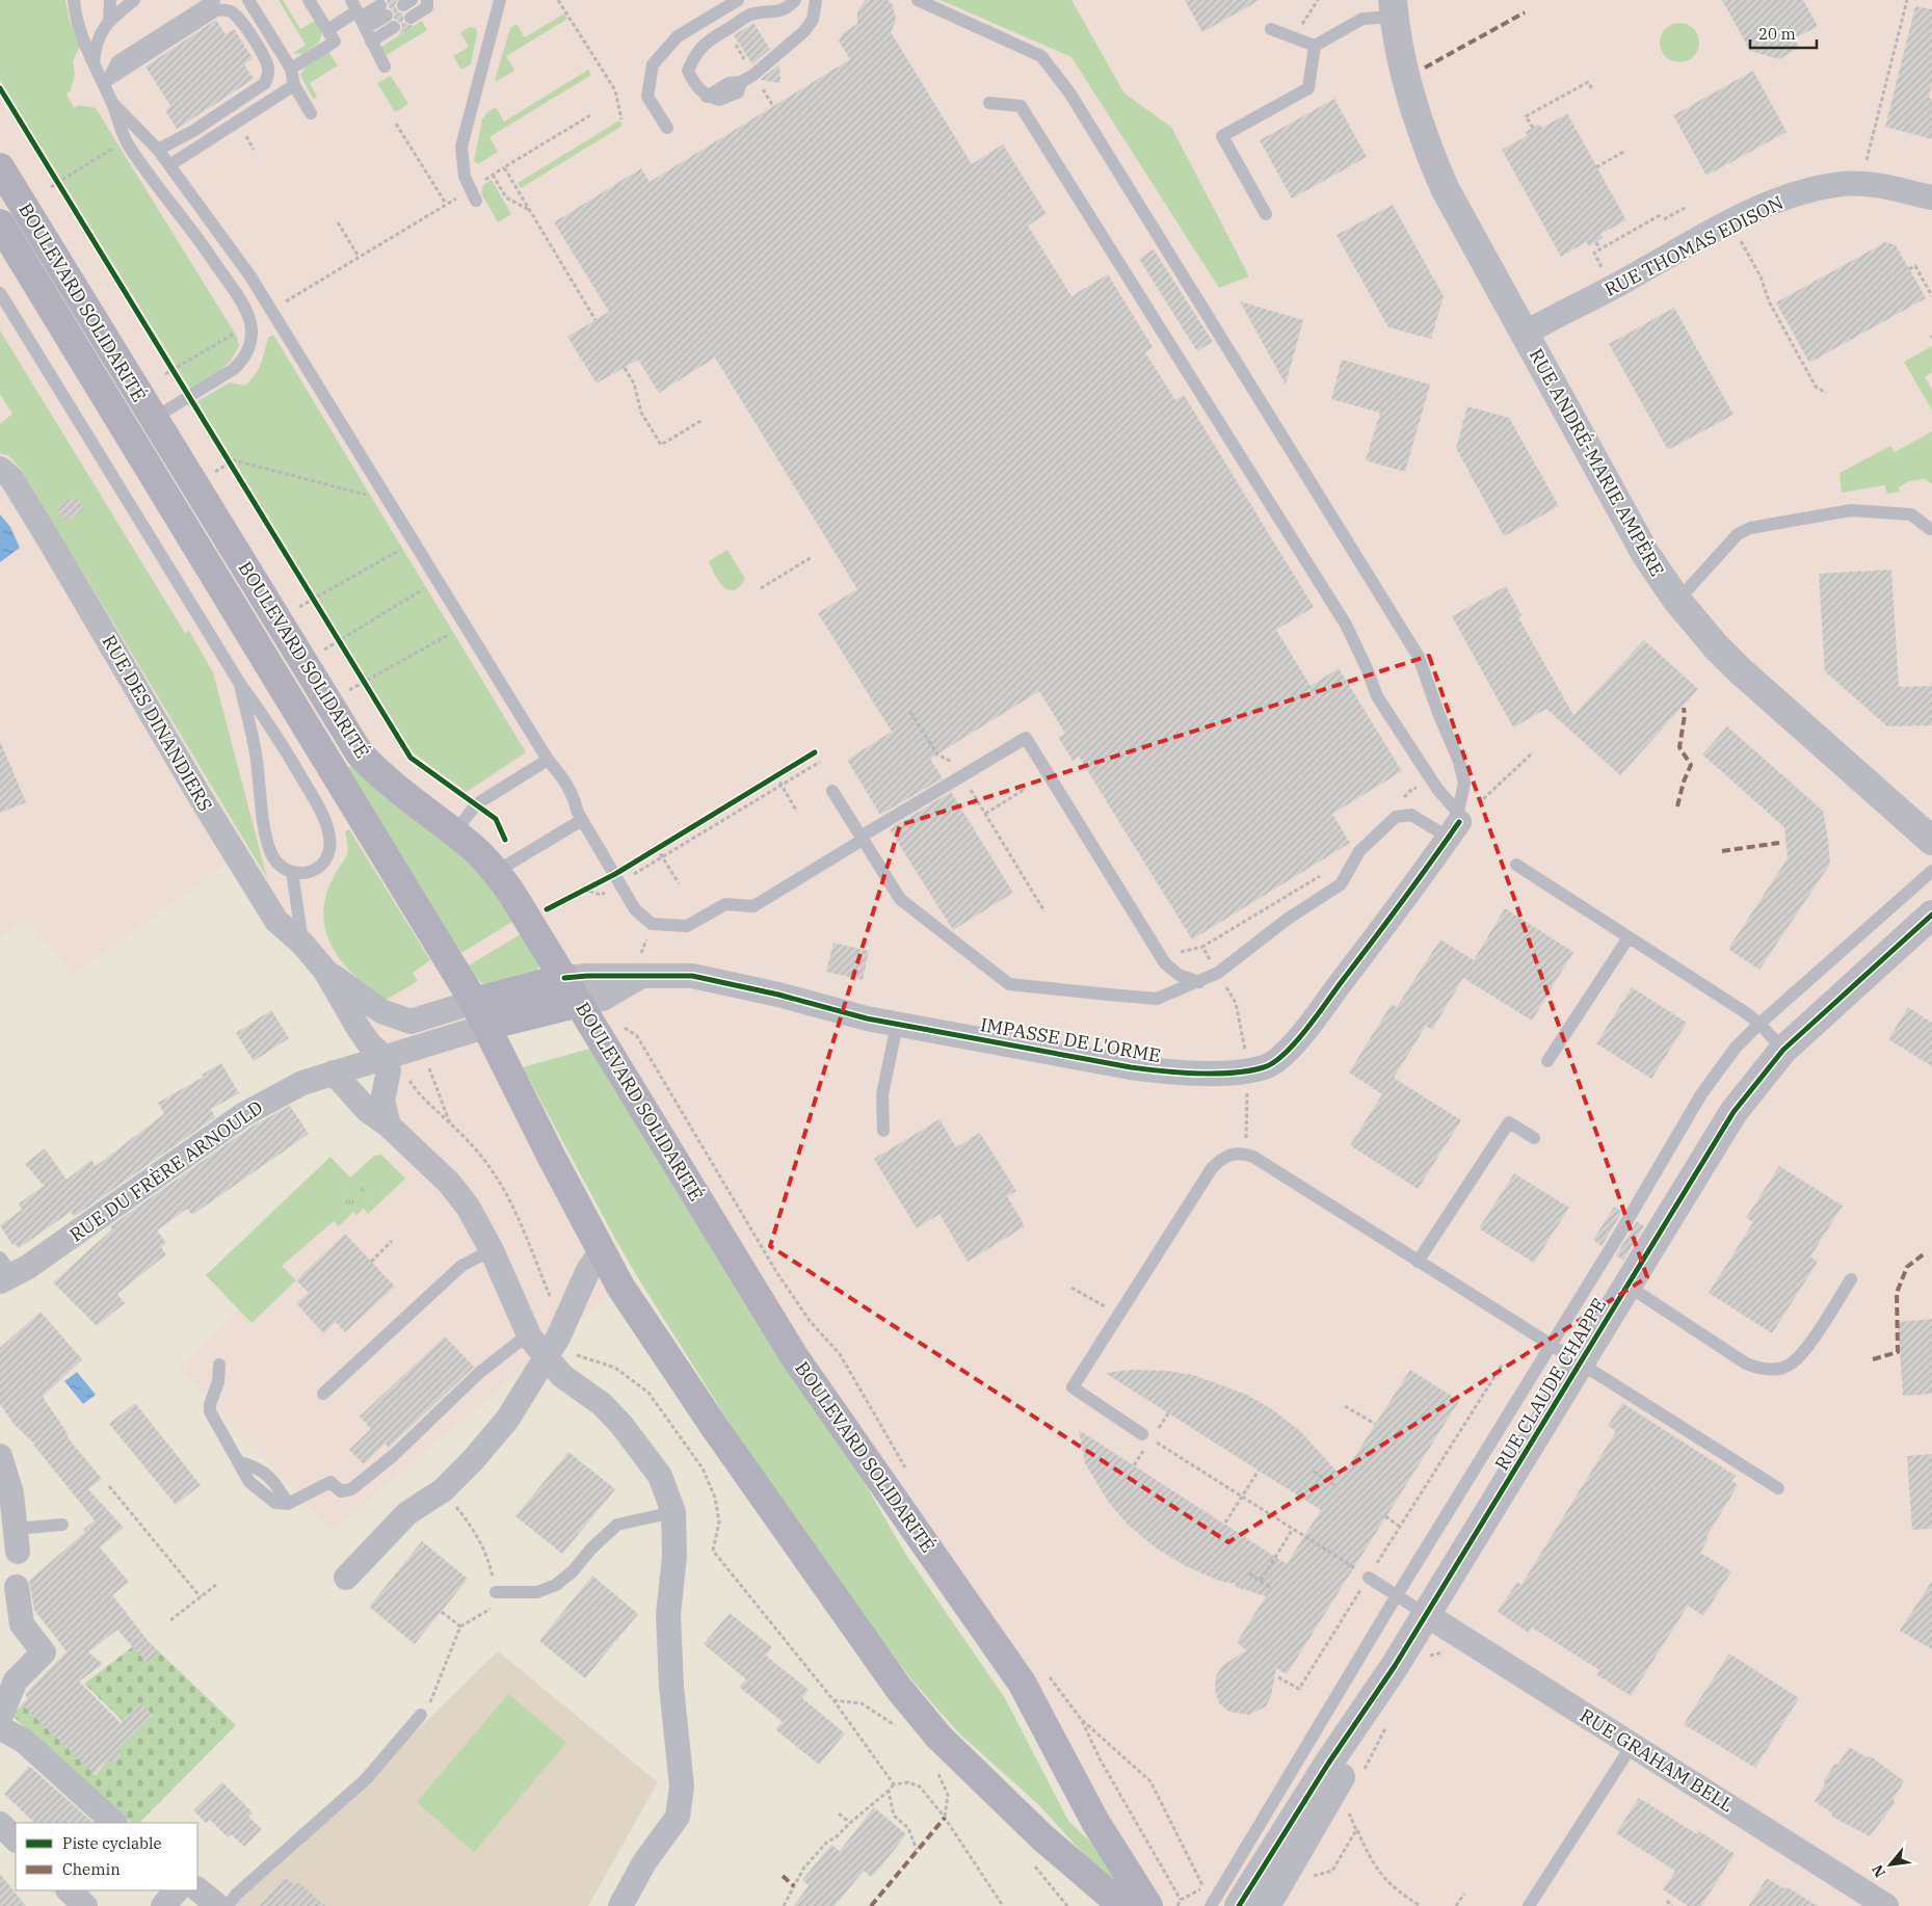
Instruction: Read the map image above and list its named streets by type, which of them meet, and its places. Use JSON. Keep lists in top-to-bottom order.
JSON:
{
  "streets": {
    "main road": ["BOULEVARD SOLIDARITÉ"],
    "street": [
      "RUE THOMAS EDISON",
      "RUE ANDRÉ-MARIE AMPÈRE",
      "RUE DES DINANDIERS",
      "IMPASSE DE L'ORME",
      "RUE DU FRÈRE ARNOULD",
      "RUE CLAUDE CHAPPE",
      "RUE GRAHAM BELL"
    ]
  },
  "crossings": [
    ["RUE THOMAS EDISON", "RUE ANDRÉ-MARIE AMPÈRE"],
    ["BOULEVARD SOLIDARITÉ", "RUE DES DINANDIERS"],
    ["BOULEVARD SOLIDARITÉ", "IMPASSE DE L'ORME"],
    ["BOULEVARD SOLIDARITÉ", "RUE DU FRÈRE ARNOULD"],
    ["RUE DES DINANDIERS", "RUE DU FRÈRE ARNOULD"],
    ["RUE CLAUDE CHAPPE", "RUE GRAHAM BELL"]
  ],
  "legend": ["Piste cyclable", "Chemin"],
  "scale_bar": "20 m",
  "north": "bottom left"
}
